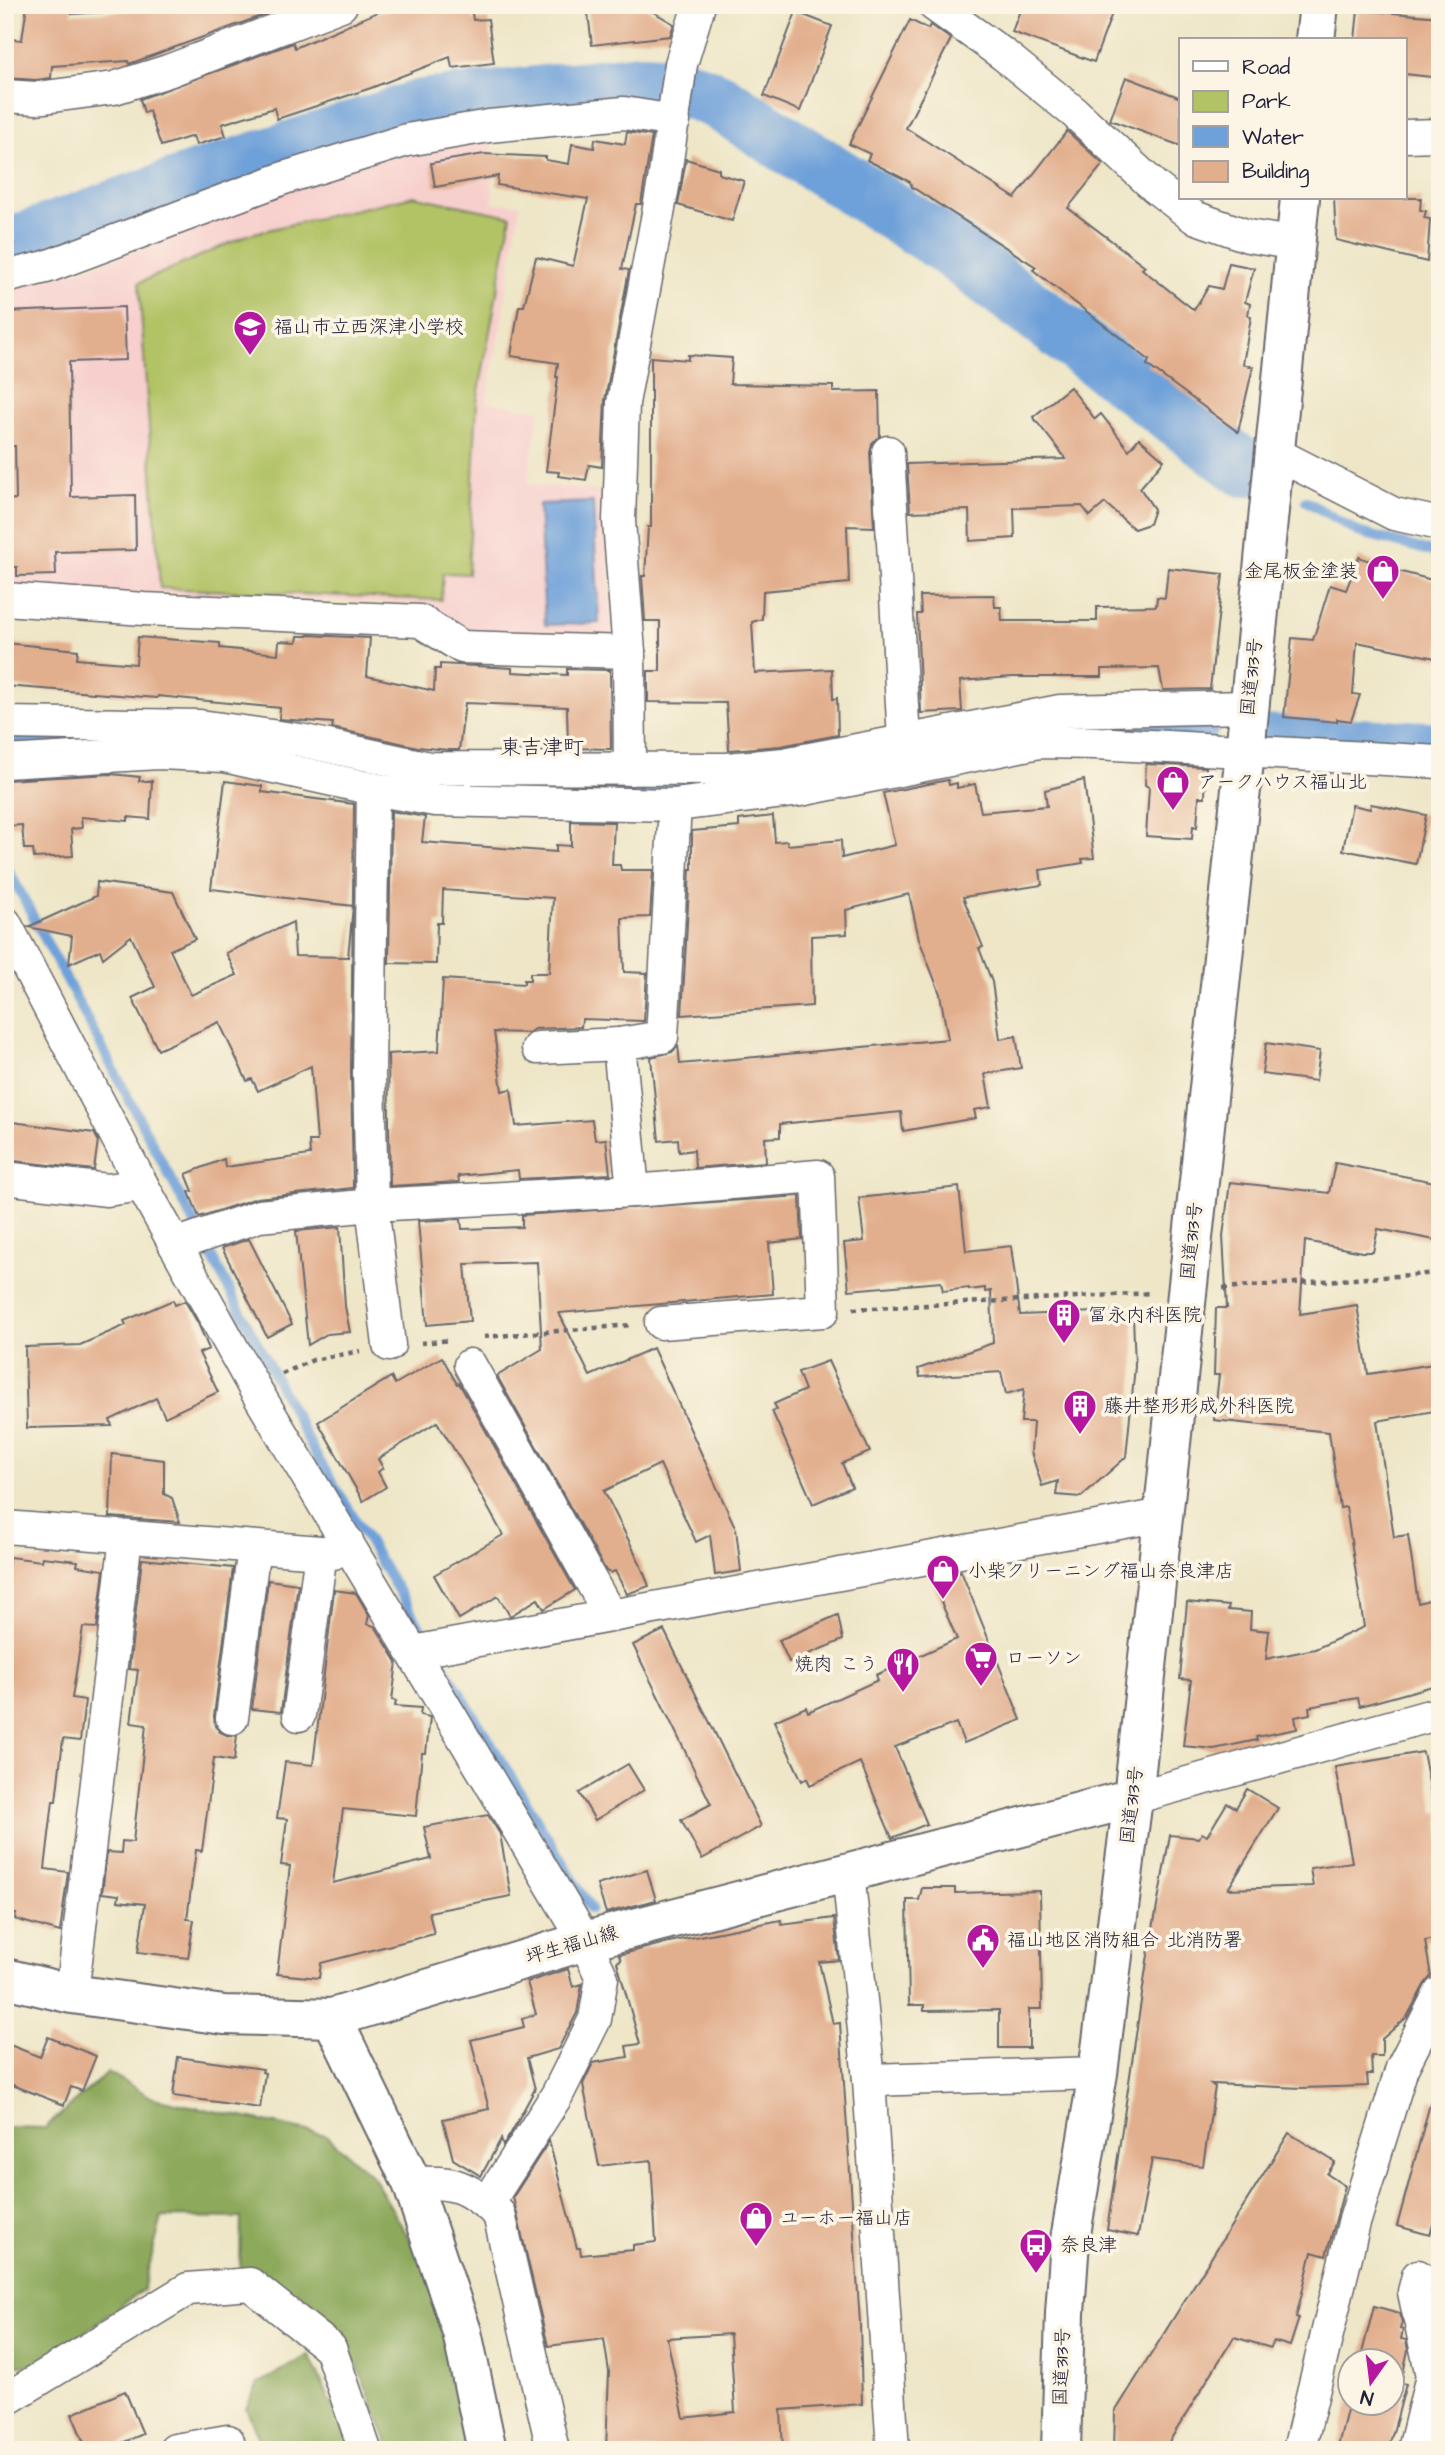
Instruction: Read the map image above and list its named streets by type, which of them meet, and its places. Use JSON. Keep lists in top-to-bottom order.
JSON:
{
  "streets": {
    "main road": ["国道313号", "坪生福山線"]
  },
  "crossings": [
    ["国道313号", "坪生福山線"]
  ],
  "districts": ["東吉津町"],
  "places": {
    "school or university": ["福山市立西深津小学校"],
    "shop": [
      "金尾板金塗装",
      "アークハウス福山北",
      "小柴クリーニング福山奈良津店",
      "ユーホー福山店"
    ],
    "building": ["冨永内科医院", "藤井整形形成外科医院"],
    "supermarket": ["ローソン"],
    "restaurant": ["焼肉 こう"],
    "public building": ["福山地区消防組合 北消防署"],
    "bus stop": ["奈良津"]
  },
  "legend": [
    "Road",
    "Park",
    "Water",
    "Building"
  ],
  "north": "bottom"
}
